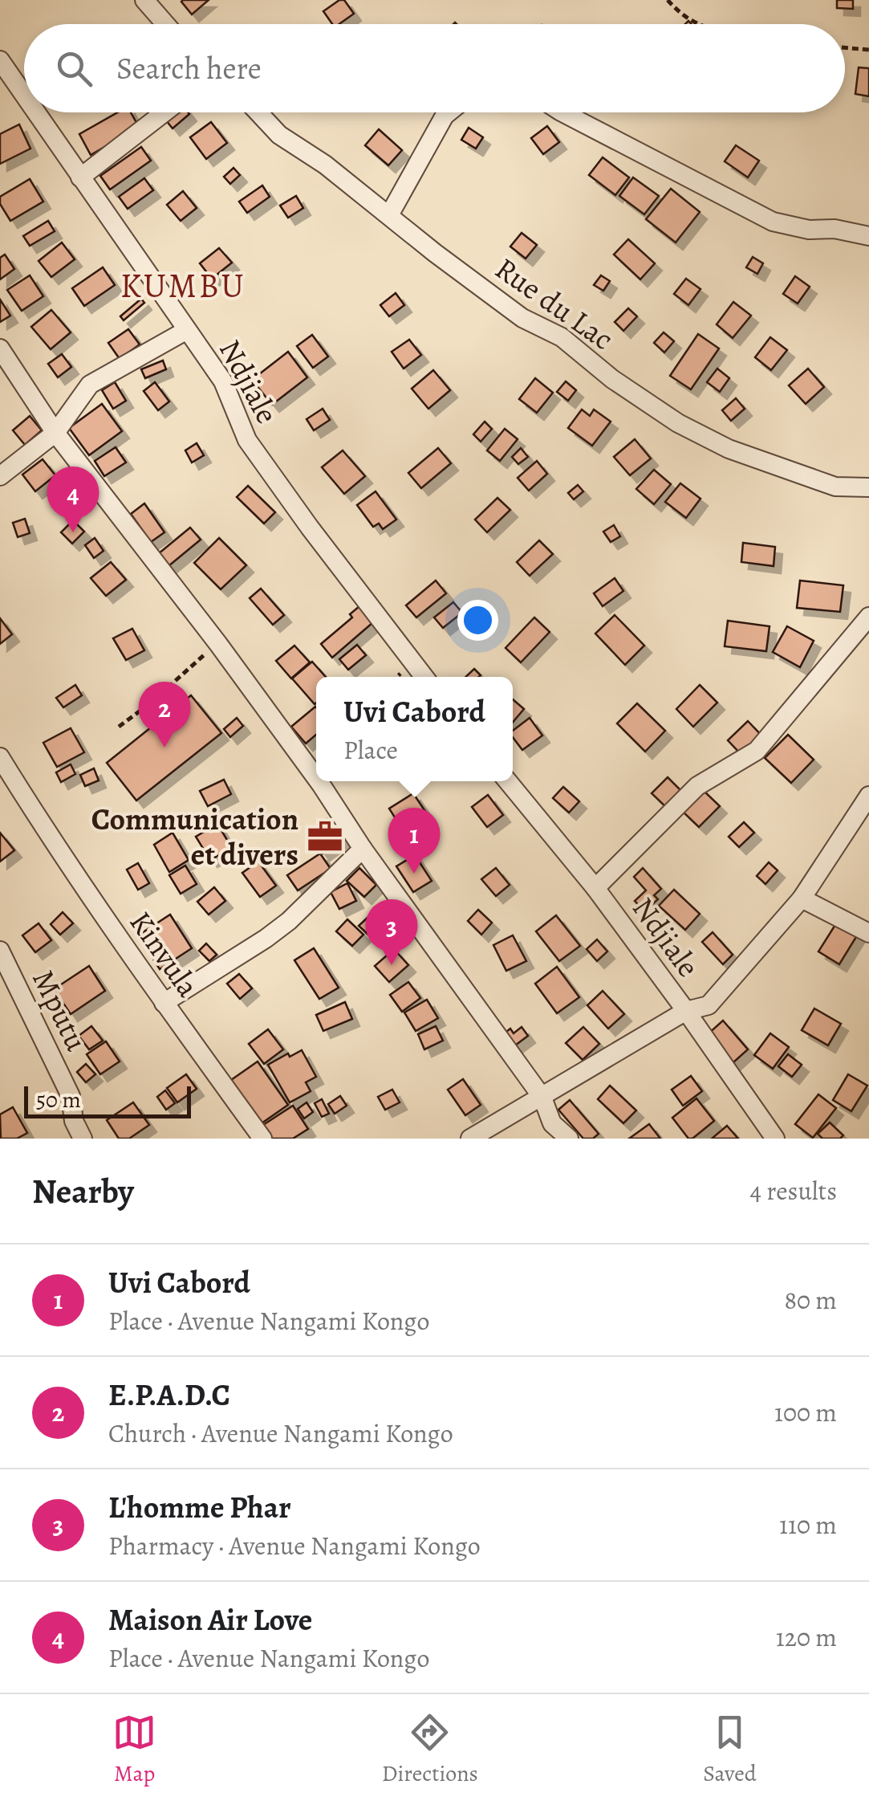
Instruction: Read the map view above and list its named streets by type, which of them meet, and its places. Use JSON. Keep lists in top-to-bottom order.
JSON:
{
  "streets": {
    "street": [
      "Rue du Lac",
      "Ndjiale",
      "Kinvula",
      "Mputu"
    ]
  },
  "districts": ["KUMBU"],
  "places": {
    "office": ["Communication et divers"]
  },
  "scale_bar": "50 m",
  "page": {
    "search": "Search here",
    "pins": [
      "4",
      "2",
      "1",
      "3"
    ],
    "popup": ["Uvi Cabord", "Place"],
    "scale": "50 m",
    "heading": ["Nearby", "4 results"],
    "list": [
      {
        "mark": "1",
        "name": "Uvi Cabord",
        "note": "Place · Avenue Nangami Kongo",
        "value": "80 m"
      },
      {
        "mark": "2",
        "name": "E.P.A.D.C",
        "note": "Church · Avenue Nangami Kongo",
        "value": "100 m"
      },
      {
        "mark": "3",
        "name": "L'homme Phar",
        "note": "Pharmacy · Avenue Nangami Kongo",
        "value": "110 m"
      },
      {
        "mark": "4",
        "name": "Maison Air Love",
        "note": "Place · Avenue Nangami Kongo",
        "value": "120 m"
      }
    ],
    "nav": ["Map", "Directions", "Saved"]
  }
}
